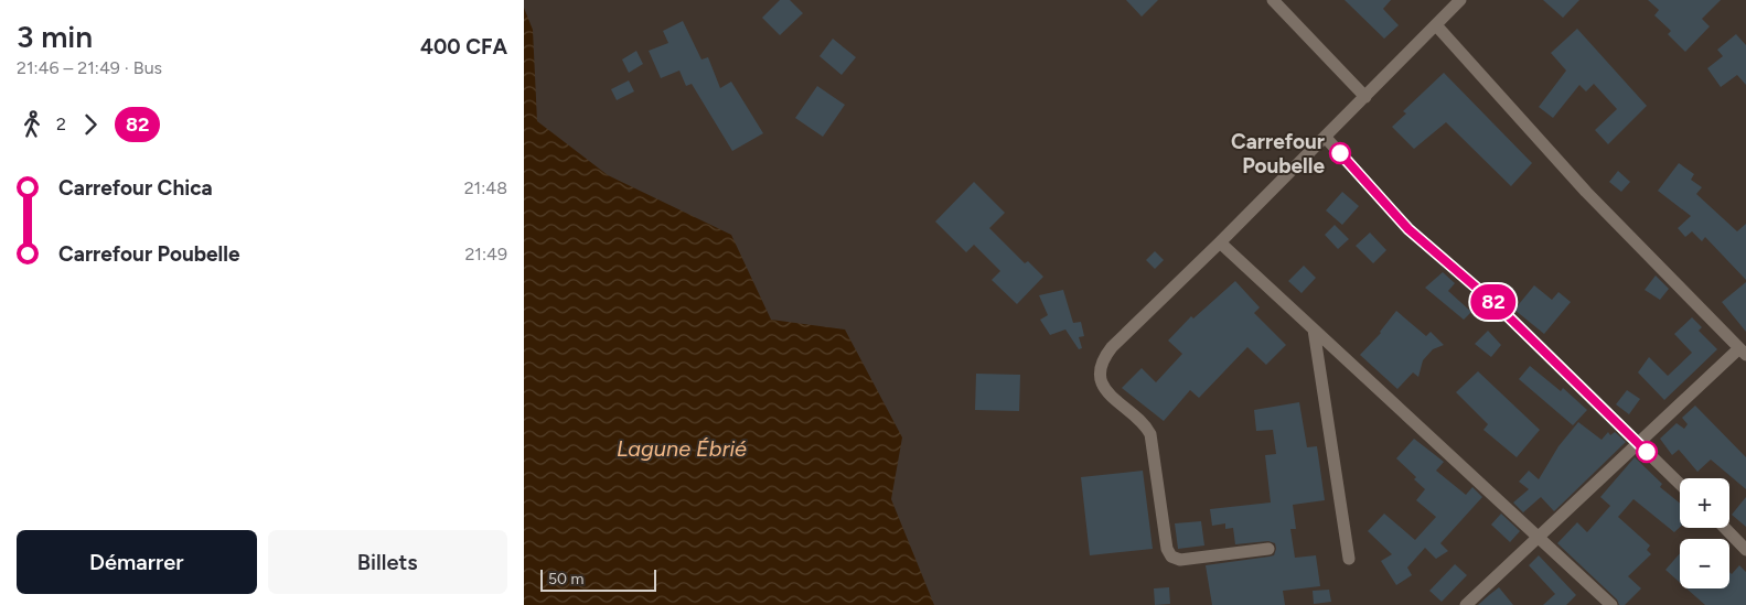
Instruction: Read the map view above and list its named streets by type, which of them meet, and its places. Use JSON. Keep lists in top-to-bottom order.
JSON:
{
  "water": ["Lagune Ébrié"],
  "places": ["Carrefour Poubelle"],
  "lines": ["bus line 82"],
  "scale_bar": "50 m",
  "page": {
    "heading": ["3 min", "21:46 – 21:49 · Bus", "400 CFA"],
    "on_map": "82",
    "legs": ["2", "82"],
    "list": [
      {
        "name": "Carrefour Chica",
        "value": "21:48"
      },
      {
        "name": "Carrefour Poubelle",
        "value": "21:49"
      }
    ],
    "map_buttons": ["+", "−"],
    "buttons": ["Démarrer", "Billets"],
    "scale": "50 m"
  }
}
